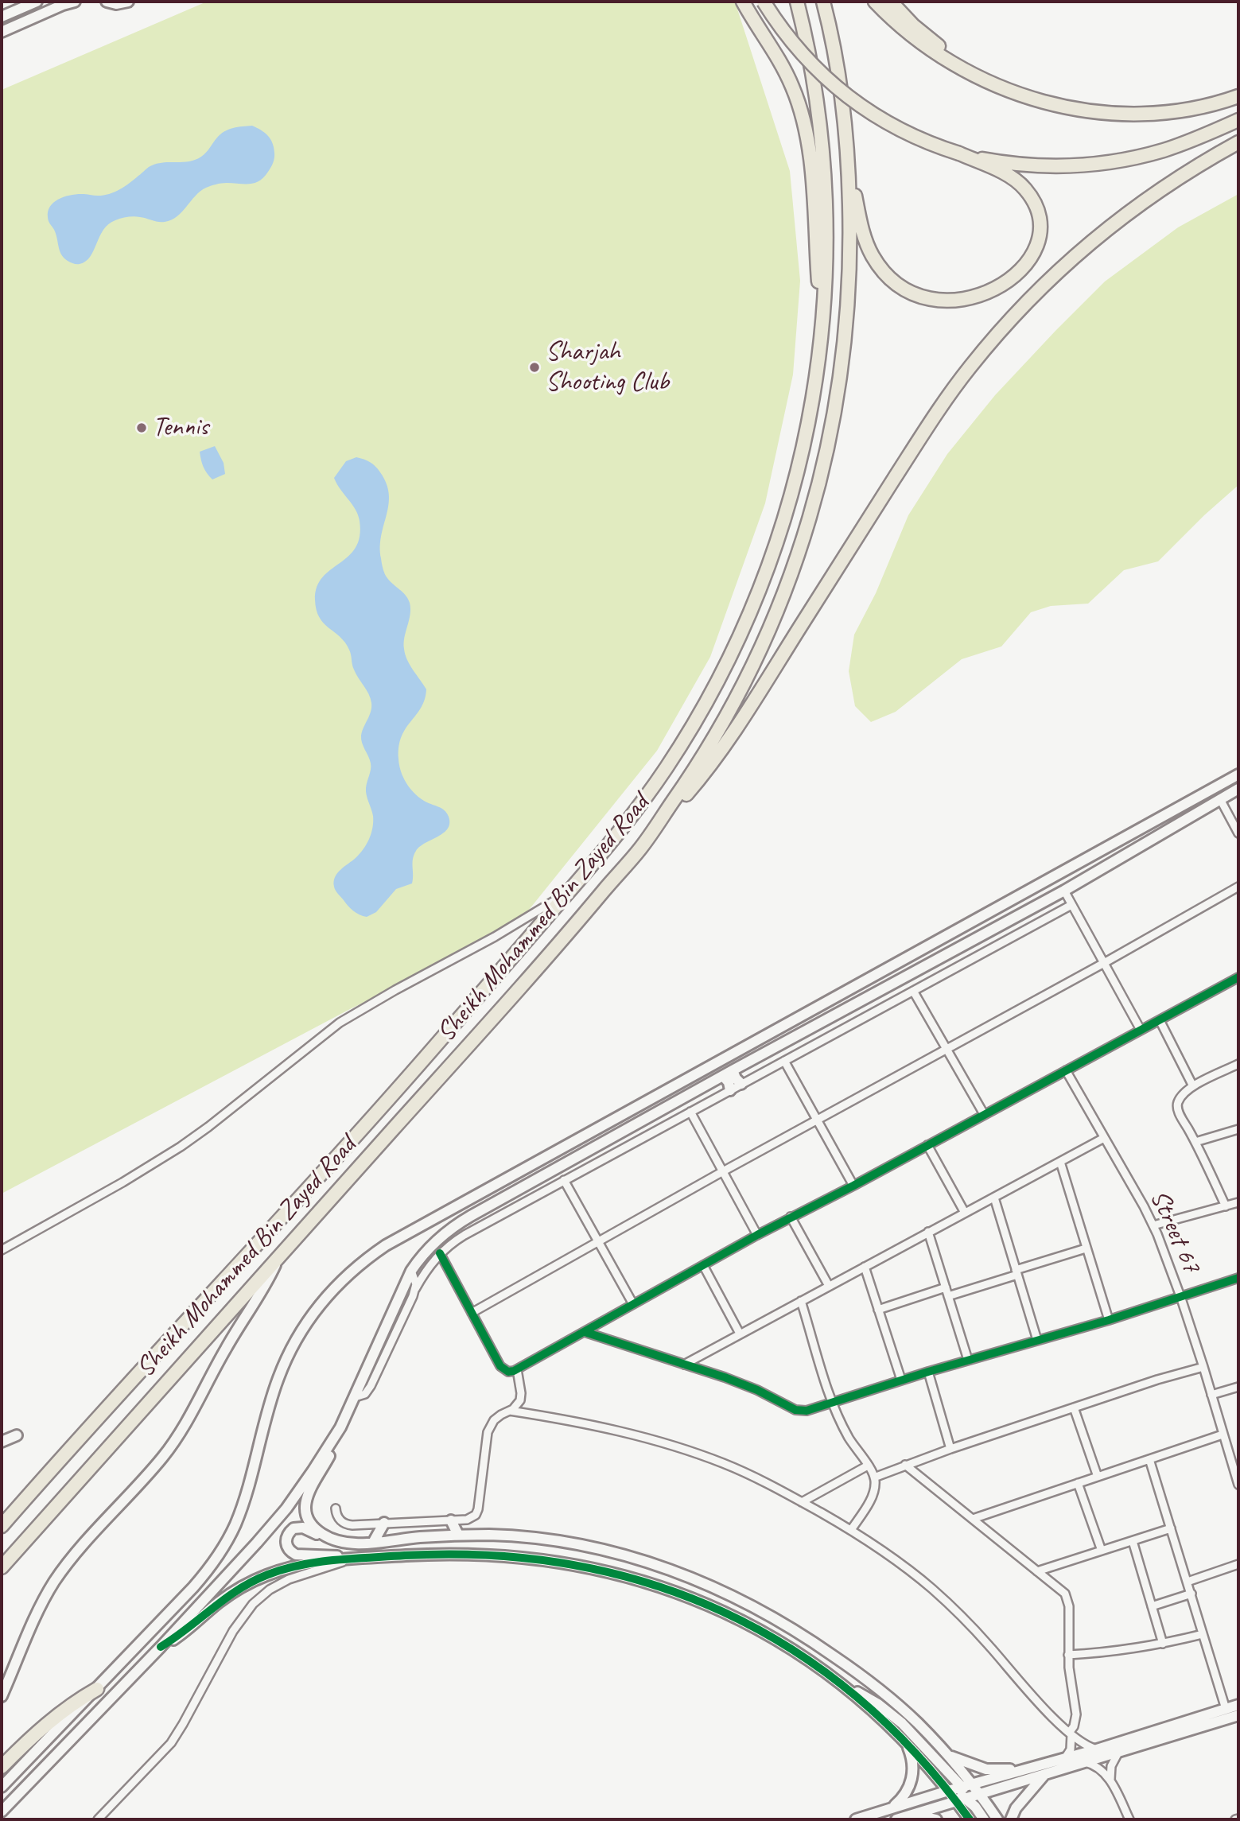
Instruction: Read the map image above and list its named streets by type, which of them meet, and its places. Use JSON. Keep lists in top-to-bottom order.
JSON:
{
  "streets": {
    "highway": ["Sheikh Mohammed Bin Zayed Road"],
    "street": ["Street 67"]
  },
  "places": ["Sharjah Shooting Club", "Tennis"]
}
